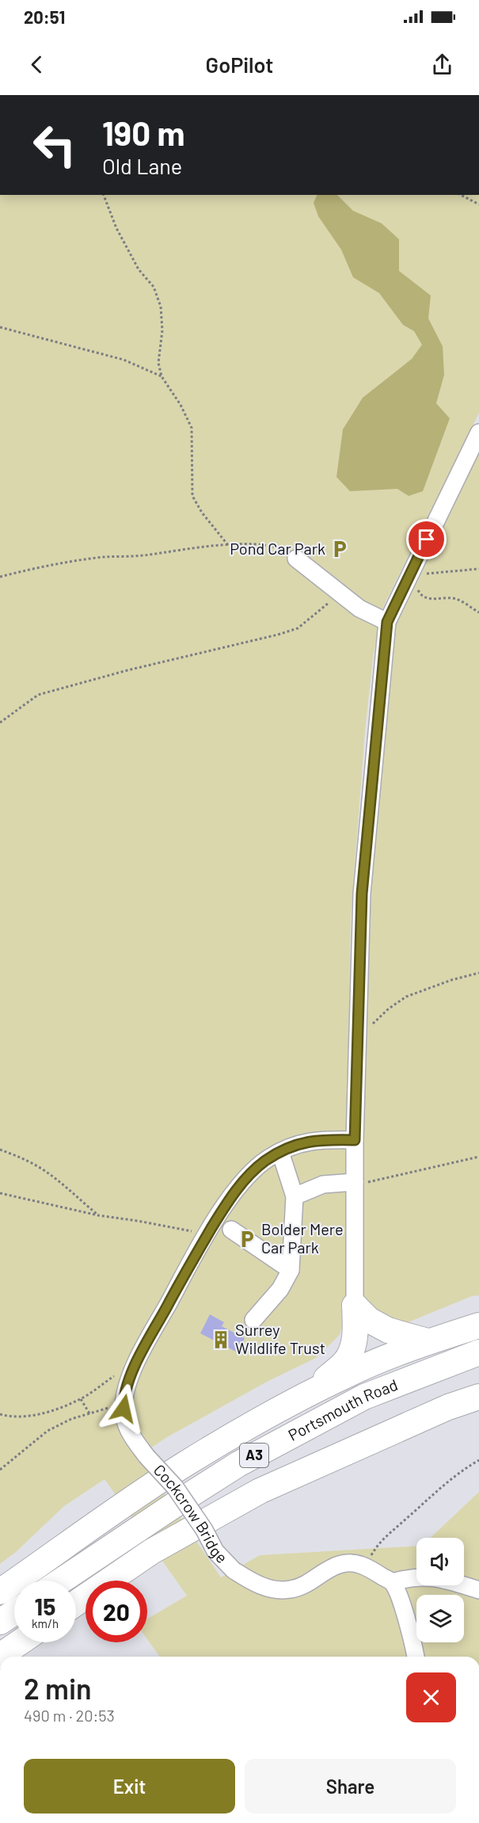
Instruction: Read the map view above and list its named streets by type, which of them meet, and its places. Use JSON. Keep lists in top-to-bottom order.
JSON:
{
  "streets": {
    "highway": ["Portsmouth Road", "A3"],
    "street": ["Cockcrow Bridge"]
  },
  "places": {
    "parking": ["Pond Car Park", "Bolder Mere Car Park"],
    "building": ["Surrey Wildlife Trust"]
  },
  "page": {
    "status": "20:51",
    "header": "GoPilot",
    "turn": ["190 m", "Old Lane"],
    "speed": "15 km/h",
    "limit": "20",
    "heading": ["2 min", "490 m · 20:53"],
    "buttons": ["Exit", "Share"]
  }
}
